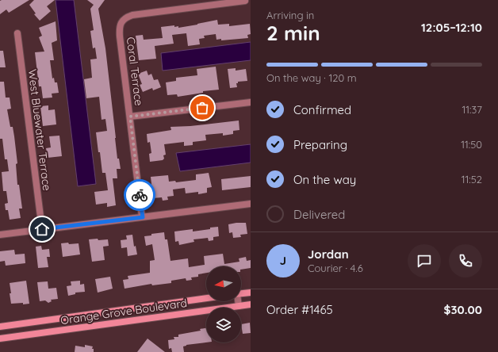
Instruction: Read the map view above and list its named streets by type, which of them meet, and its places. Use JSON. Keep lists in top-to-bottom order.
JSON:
{
  "streets": {
    "street": ["Coral Terrace", "West Bluewater Terrace", "Orange Grove Boulevard"]
  },
  "north": "left",
  "page": {
    "heading": ["2 min", "Arriving in", "12:05–12:10"],
    "panel": [
      "Jordan",
      "Courier · 4.6",
      "Order #1465",
      "$30.00"
    ],
    "bar": "On the way · 120 m",
    "list": [
      ["Confirmed", "11:37"],
      ["Preparing", "11:50"],
      ["On the way", "11:52"],
      "Delivered"
    ],
    "round": "J"
  }
}
